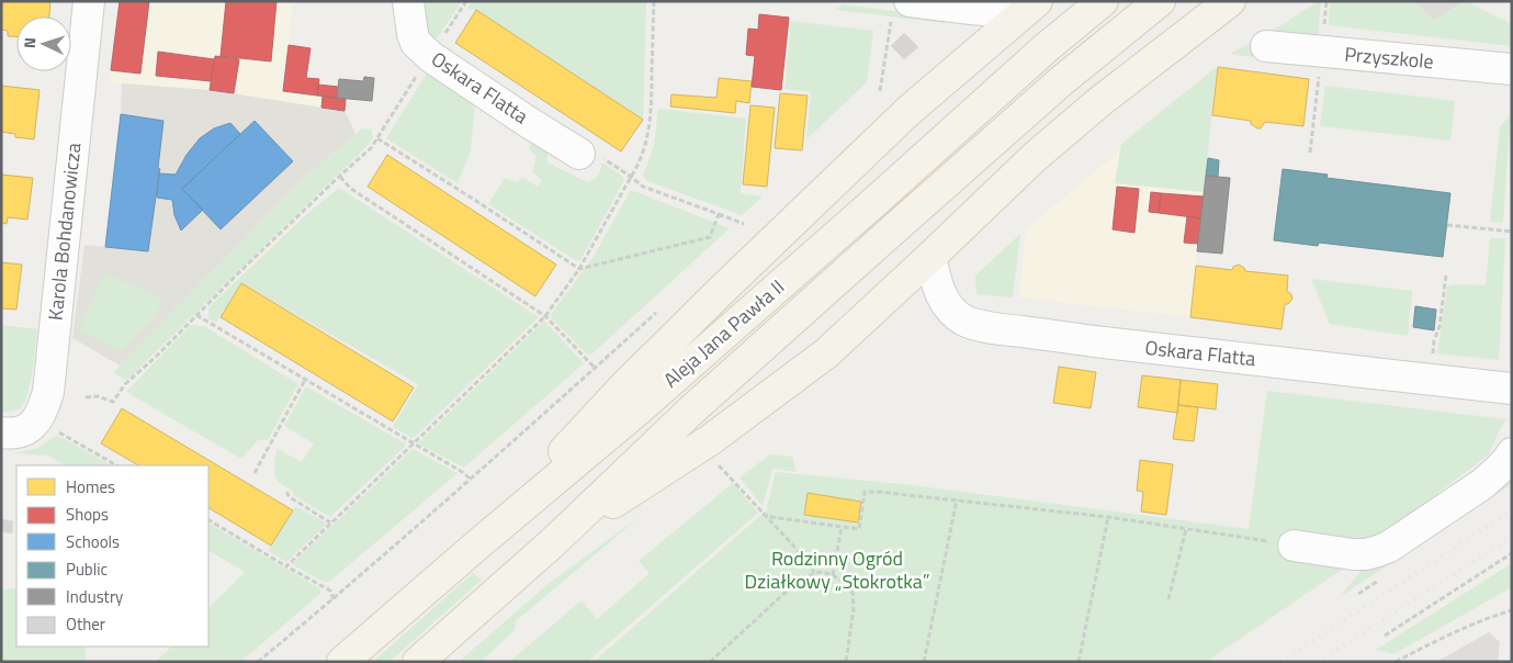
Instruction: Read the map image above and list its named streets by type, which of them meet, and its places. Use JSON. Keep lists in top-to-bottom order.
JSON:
{
  "streets": {
    "main road": ["Aleja Jana Pawła II"],
    "street": ["Przyszkole", "Oskara Flatta", "Karola Bohdanowicza"]
  },
  "parks": ["Rodzinny Ogród Działkowy „Stokrotka”"],
  "legend": [
    "Homes",
    "Shops",
    "Schools",
    "Public",
    "Industry",
    "Other"
  ],
  "north": "left"
}
